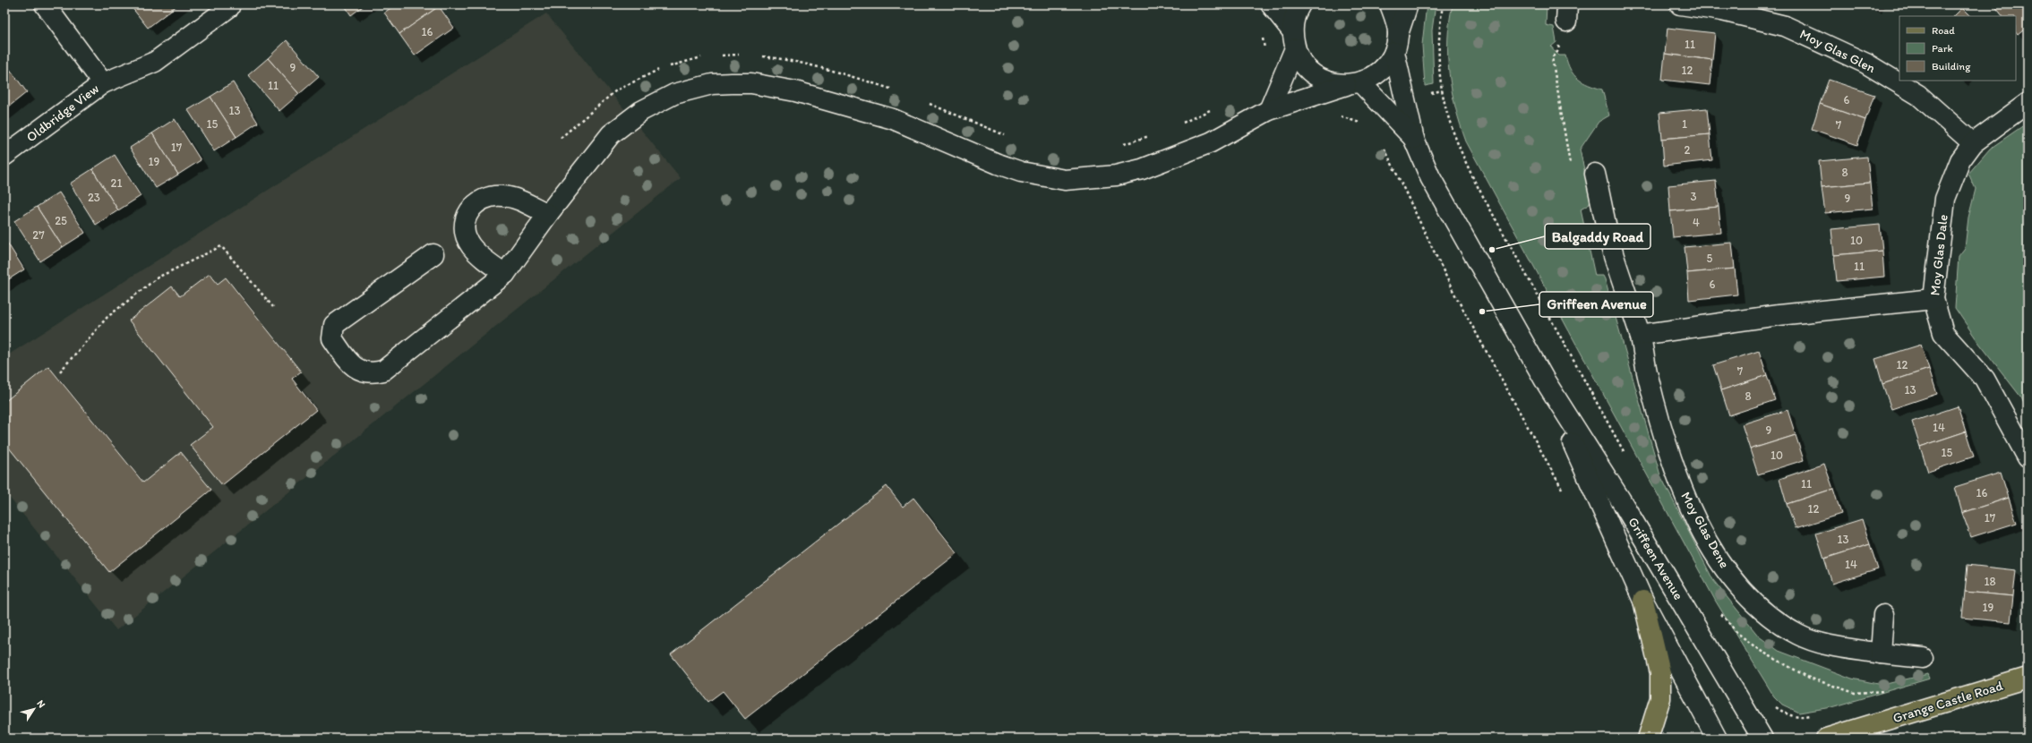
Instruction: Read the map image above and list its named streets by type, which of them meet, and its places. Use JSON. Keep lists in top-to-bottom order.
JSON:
{
  "streets": {
    "main road": ["Grange Castle Road"],
    "street": [
      "Moy Glas Glen",
      "Oldbridge View",
      "Moy Glas Dale",
      "Moy Glas Dene",
      "Griffeen Avenue"
    ]
  },
  "crossings": [
    ["Moy Glas Glen", "Moy Glas Dale"]
  ],
  "places": ["Balgaddy Road", "Griffeen Avenue"],
  "house_numbers": [
    "16",
    "11",
    "9",
    "12",
    "11",
    "6",
    "13",
    "15",
    "1",
    "7",
    "17",
    "2",
    "19",
    "8",
    "21",
    "3",
    "23",
    "9",
    "25",
    "4",
    "27",
    "10",
    "5",
    "11",
    "6",
    "12",
    "7",
    "13",
    "8",
    "14",
    "9",
    "15",
    "10",
    "11",
    "16",
    "12",
    "17",
    "13",
    "14",
    "18",
    "19"
  ],
  "legend": ["Road", "Park", "Building"],
  "north": "top right"
}
